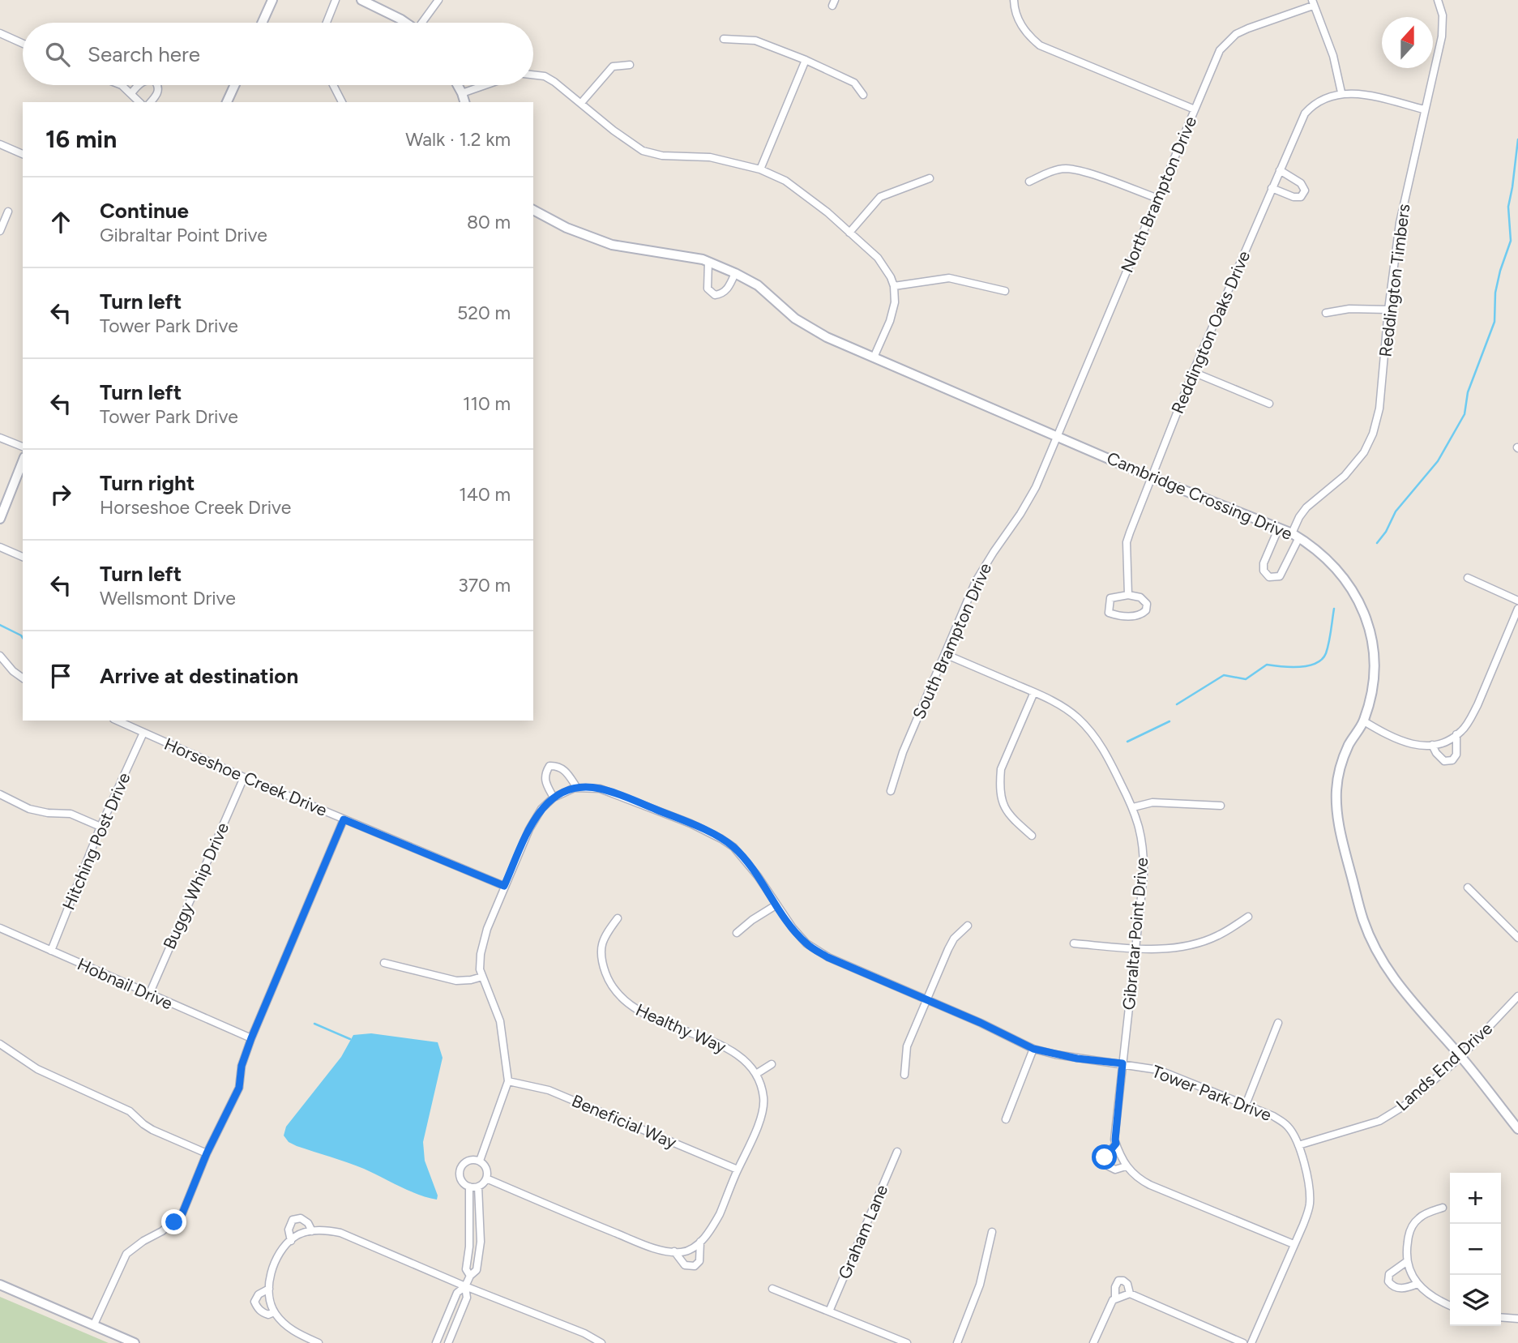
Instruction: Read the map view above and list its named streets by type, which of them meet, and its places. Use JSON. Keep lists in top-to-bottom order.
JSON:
{
  "streets": {
    "street": [
      "North Brampton Drive",
      "Reddington Timbers",
      "Reddington Oaks Drive",
      "Cambridge Crossing Drive",
      "South Brampton Drive",
      "Horseshoe Creek Drive",
      "Hitching Post Drive",
      "Buggy Whip Drive",
      "Gibraltar Point Drive",
      "Hobnail Drive",
      "Healthy Way",
      "Lands End Drive",
      "Tower Park Drive",
      "Beneficial Way",
      "Graham Lane"
    ]
  },
  "crossings": [
    ["North Brampton Drive", "Cambridge Crossing Drive"],
    ["North Brampton Drive", "South Brampton Drive"],
    ["Reddington Timbers", "Cambridge Crossing Drive"],
    ["Reddington Oaks Drive", "Cambridge Crossing Drive"],
    ["Cambridge Crossing Drive", "South Brampton Drive"],
    ["Cambridge Crossing Drive", "Lands End Drive"],
    ["South Brampton Drive", "Gibraltar Point Drive"],
    ["Horseshoe Creek Drive", "Hitching Post Drive"],
    ["Horseshoe Creek Drive", "Buggy Whip Drive"],
    ["Horseshoe Creek Drive", "Tower Park Drive"],
    ["Hitching Post Drive", "Hobnail Drive"],
    ["Buggy Whip Drive", "Hobnail Drive"],
    ["Gibraltar Point Drive", "Tower Park Drive"],
    ["Lands End Drive", "Tower Park Drive"],
    ["Tower Park Drive", "Beneficial Way"]
  ],
  "north": "top",
  "page": {
    "search": "Search here",
    "heading": ["16 min", "Walk · 1.2 km"],
    "list": [
      ["Continue", "Gibraltar Point Drive", "80 m"],
      ["Turn left", "Tower Park Drive", "520 m"],
      ["Turn left", "Tower Park Drive", "110 m"],
      ["Turn right", "Horseshoe Creek Drive", "140 m"],
      ["Turn left", "Wellsmont Drive", "370 m"],
      "Arrive at destination"
    ],
    "map_buttons": ["+", "−"]
  }
}
